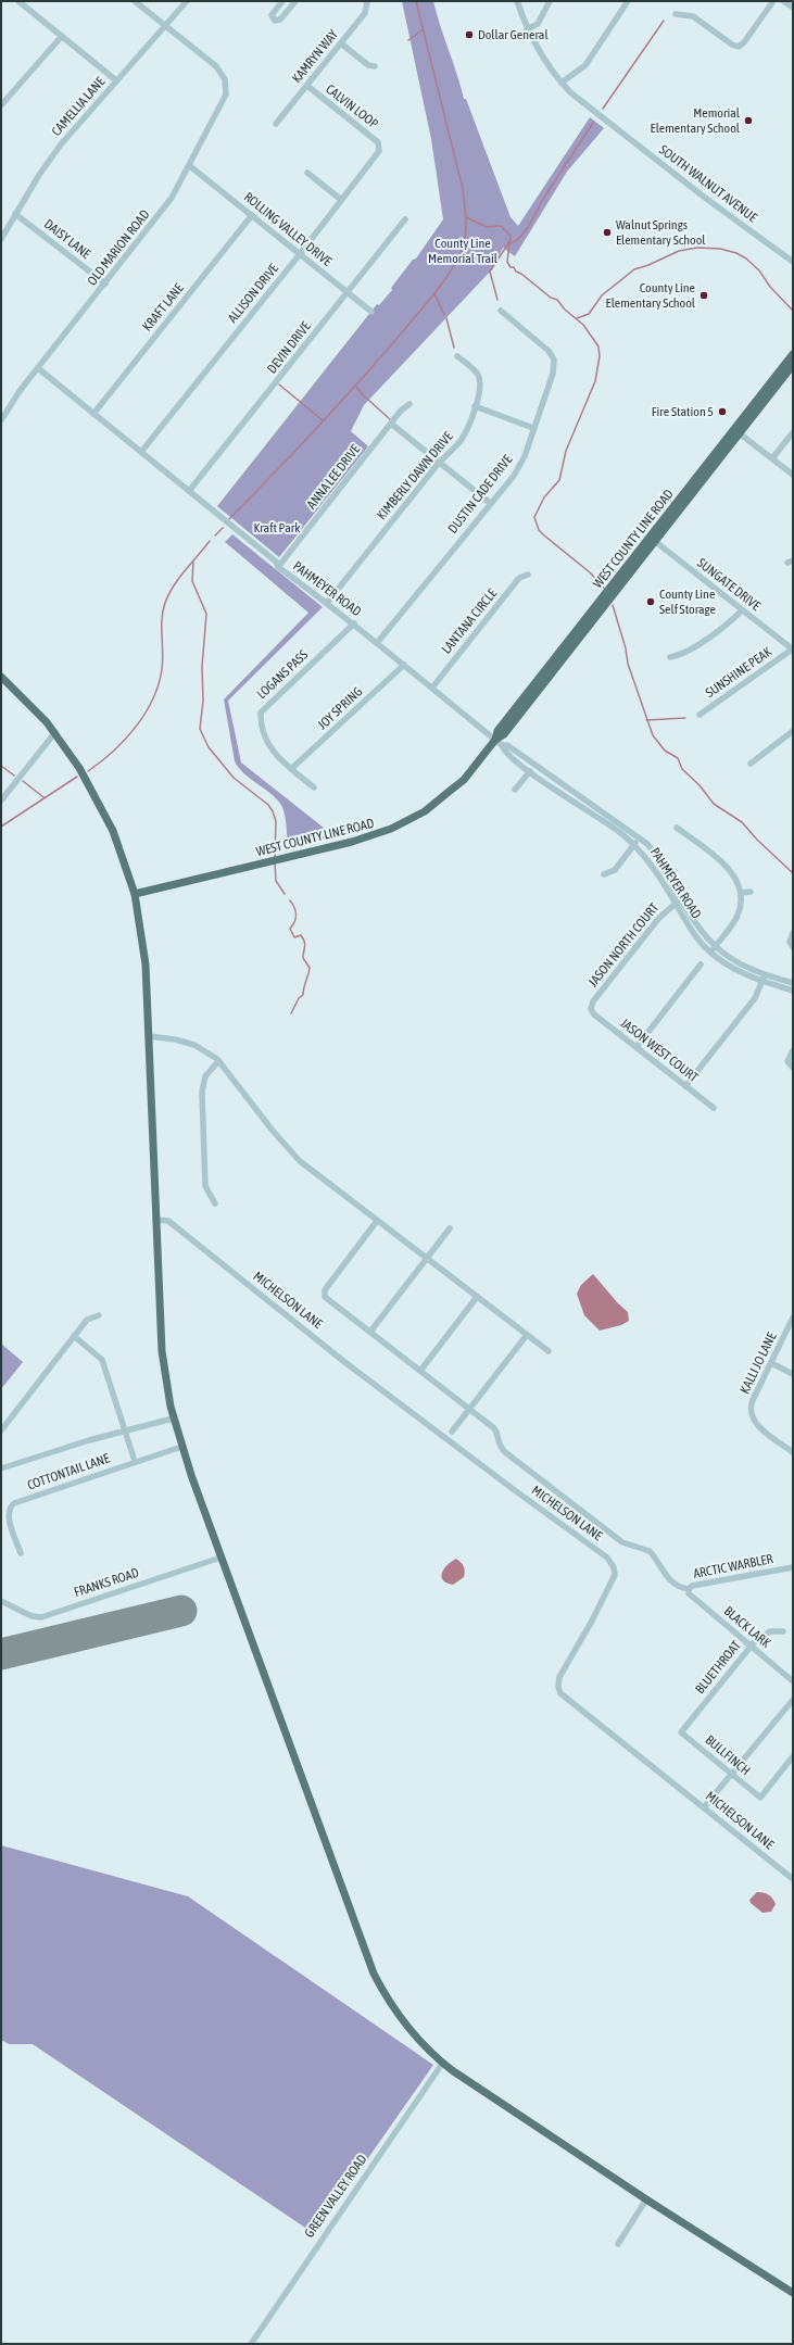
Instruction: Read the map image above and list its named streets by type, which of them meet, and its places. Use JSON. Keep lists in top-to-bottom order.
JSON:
{
  "streets": {
    "main road": ["WEST COUNTY LINE ROAD"],
    "street": [
      "KAMRYN WAY",
      "CAMELLIA LANE",
      "CALVIN LOOP",
      "SOUTH WALNUT AVENUE",
      "ROLLING VALLEY DRIVE",
      "DAISY LANE",
      "OLD MARION ROAD",
      "ALLISON DRIVE",
      "KRAFT LANE",
      "DEVIN DRIVE",
      "KIMBERLY DAWN DRIVE",
      "ANNA LEE DRIVE",
      "DUSTIN CADE DRIVE",
      "SUNGATE DRIVE",
      "PAHMEYER ROAD",
      "LANTANA CIRCLE",
      "SUNSHINE PEAK",
      "LOGANS PASS",
      "JOY SPRING",
      "JASON NORTH COURT",
      "JASON WEST COURT",
      "MICHELSON LANE",
      "KALLI JO LANE",
      "COTTONTAIL LANE",
      "ARCTIC WARBLER",
      "FRANKS ROAD",
      "BLACK LARK",
      "BLUETHROAT",
      "BULLFINCH",
      "GREEN VALLEY ROAD"
    ]
  },
  "crossings": [
    ["KAMRYN WAY", "CALVIN LOOP"],
    ["CAMELLIA LANE", "DAISY LANE"],
    ["CAMELLIA LANE", "OLD MARION ROAD"],
    ["CALVIN LOOP", "ALLISON DRIVE"],
    ["ROLLING VALLEY DRIVE", "OLD MARION ROAD"],
    ["ROLLING VALLEY DRIVE", "ALLISON DRIVE"],
    ["ROLLING VALLEY DRIVE", "KRAFT LANE"],
    ["ROLLING VALLEY DRIVE", "DEVIN DRIVE"],
    ["DAISY LANE", "OLD MARION ROAD"],
    ["OLD MARION ROAD", "PAHMEYER ROAD"],
    ["ALLISON DRIVE", "PAHMEYER ROAD"],
    ["KRAFT LANE", "PAHMEYER ROAD"],
    ["DEVIN DRIVE", "PAHMEYER ROAD"],
    ["KIMBERLY DAWN DRIVE", "PAHMEYER ROAD"],
    ["ANNA LEE DRIVE", "PAHMEYER ROAD"],
    ["DUSTIN CADE DRIVE", "PAHMEYER ROAD"],
    ["WEST COUNTY LINE ROAD", "SUNGATE DRIVE"],
    ["WEST COUNTY LINE ROAD", "PAHMEYER ROAD"],
    ["SUNGATE DRIVE", "SUNSHINE PEAK"],
    ["PAHMEYER ROAD", "LANTANA CIRCLE"],
    ["PAHMEYER ROAD", "LOGANS PASS"],
    ["PAHMEYER ROAD", "JOY SPRING"],
    ["PAHMEYER ROAD", "JASON NORTH COURT"],
    ["LOGANS PASS", "JOY SPRING"],
    ["JASON NORTH COURT", "JASON WEST COURT"],
    ["ARCTIC WARBLER", "BLACK LARK"],
    ["BLACK LARK", "BLUETHROAT"],
    ["BLUETHROAT", "BULLFINCH"]
  ],
  "parks": ["County Line Memorial Trail", "Kraft Park"],
  "places": [
    "Dollar General",
    "Memorial Elementary School",
    "Walnut Springs Elementary School",
    "County Line Elementary School",
    "Fire Station 5",
    "County Line Self Storage"
  ]
}
